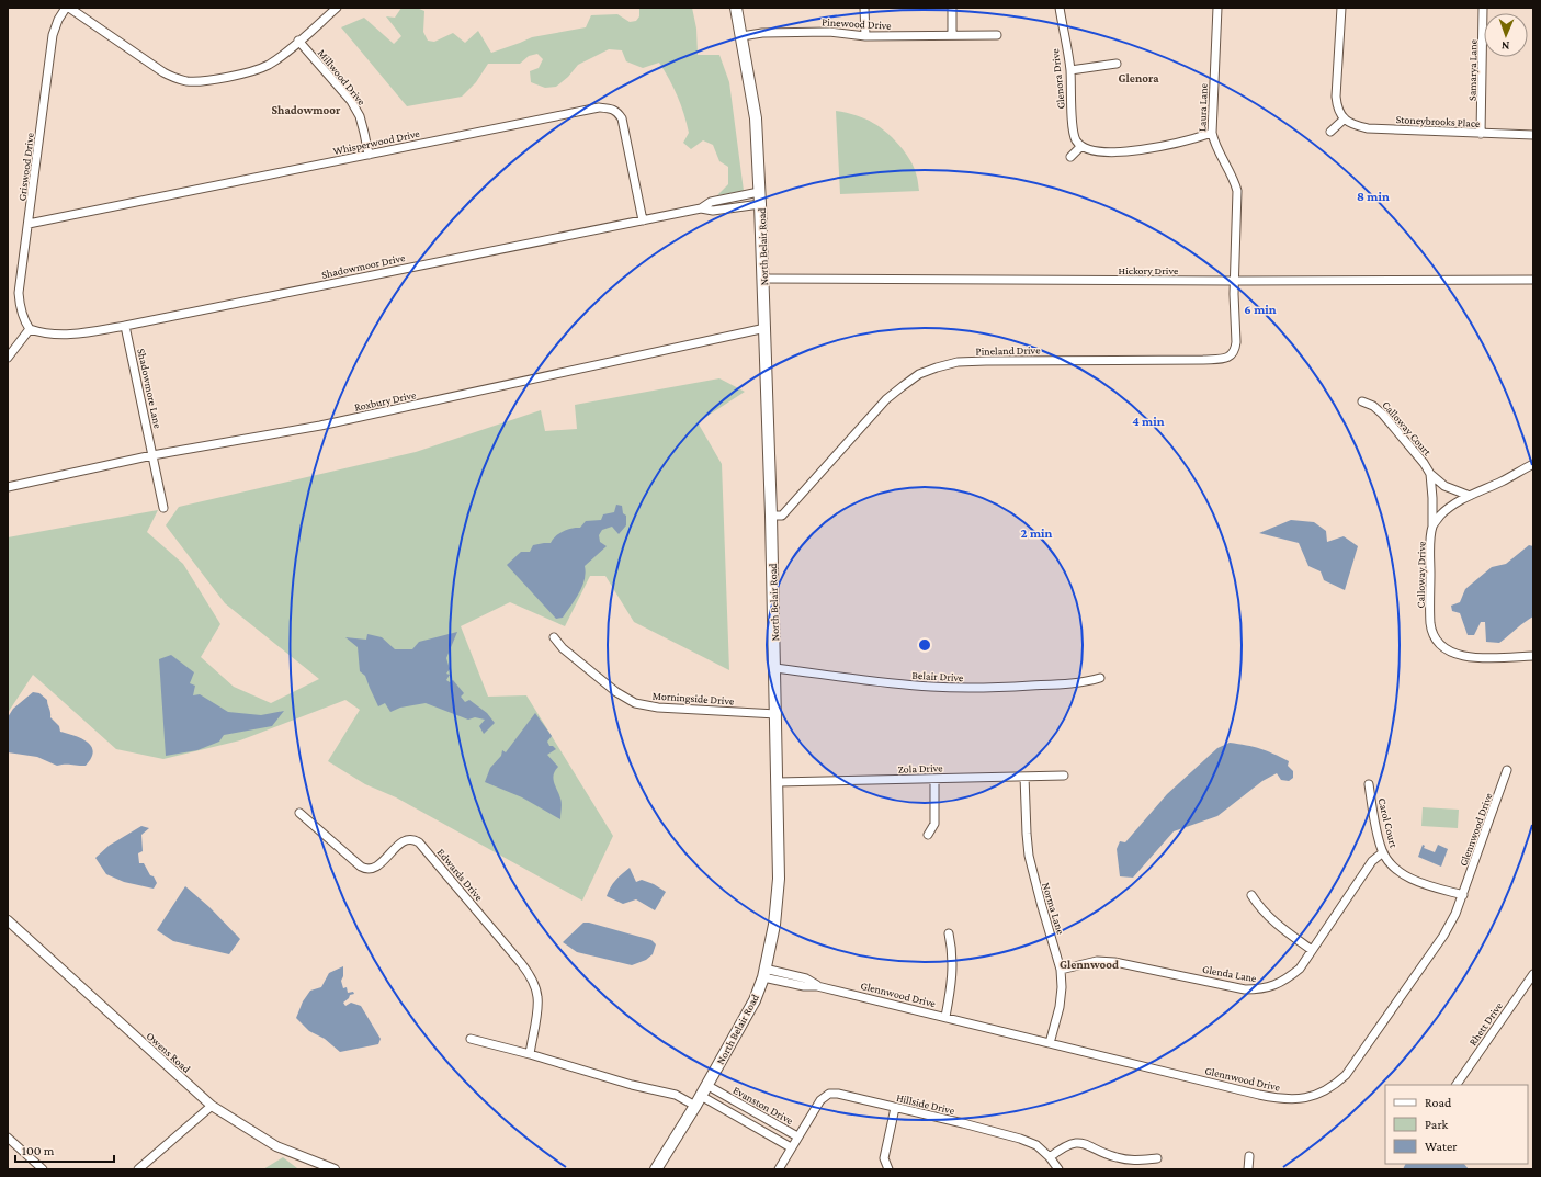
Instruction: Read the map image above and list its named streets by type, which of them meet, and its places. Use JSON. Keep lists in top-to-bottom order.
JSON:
{
  "streets": {
    "main road": ["North Belair Road"],
    "street": [
      "Pinewood Drive",
      "Samarya Lane",
      "Millwood Drive",
      "Glenora Drive",
      "Laura Lane",
      "Stoneybrooks Place",
      "Whisperwood Drive",
      "Griswood Drive",
      "Shadowmoor Drive",
      "Hickory Drive",
      "Pineland Drive",
      "Shadowmore Lane",
      "Roxbury Drive",
      "Calloway Court",
      "Calloway Drive",
      "Belair Drive",
      "Morningside Drive",
      "Zola Drive",
      "Carol Court",
      "Glennwood Drive",
      "Edwards Drive",
      "Norma Lane",
      "Glenda Lane",
      "Rhett Drive",
      "Owens Road",
      "Hillside Drive",
      "Evanston Drive"
    ]
  },
  "crossings": [
    ["Pinewood Drive", "North Belair Road"],
    ["Samarya Lane", "Stoneybrooks Place"],
    ["Millwood Drive", "Whisperwood Drive"],
    ["Laura Lane", "Hickory Drive"],
    ["Laura Lane", "Pineland Drive"],
    ["Whisperwood Drive", "Griswood Drive"],
    ["Whisperwood Drive", "Shadowmoor Drive"],
    ["Griswood Drive", "Shadowmoor Drive"],
    ["North Belair Road", "Shadowmoor Drive"],
    ["North Belair Road", "Hickory Drive"],
    ["North Belair Road", "Pineland Drive"],
    ["North Belair Road", "Roxbury Drive"],
    ["North Belair Road", "Belair Drive"],
    ["North Belair Road", "Morningside Drive"],
    ["North Belair Road", "Zola Drive"],
    ["North Belair Road", "Glennwood Drive"],
    ["North Belair Road", "Evanston Drive"],
    ["Shadowmoor Drive", "Shadowmore Lane"],
    ["Hickory Drive", "Pineland Drive"],
    ["Shadowmore Lane", "Roxbury Drive"],
    ["Calloway Court", "Calloway Drive"],
    ["Zola Drive", "Norma Lane"],
    ["Carol Court", "Glennwood Drive"],
    ["Carol Court", "Glenda Lane"],
    ["Glennwood Drive", "Norma Lane"],
    ["Norma Lane", "Glenda Lane"],
    ["Hillside Drive", "Evanston Drive"]
  ],
  "districts": ["Glenora", "Shadowmoor", "Glennwood"],
  "legend": ["Road", "Park", "Water"],
  "scale_bar": "100 m",
  "north": "bottom",
  "rings": [
    "8 min",
    "6 min",
    "4 min",
    "2 min"
  ]
}
